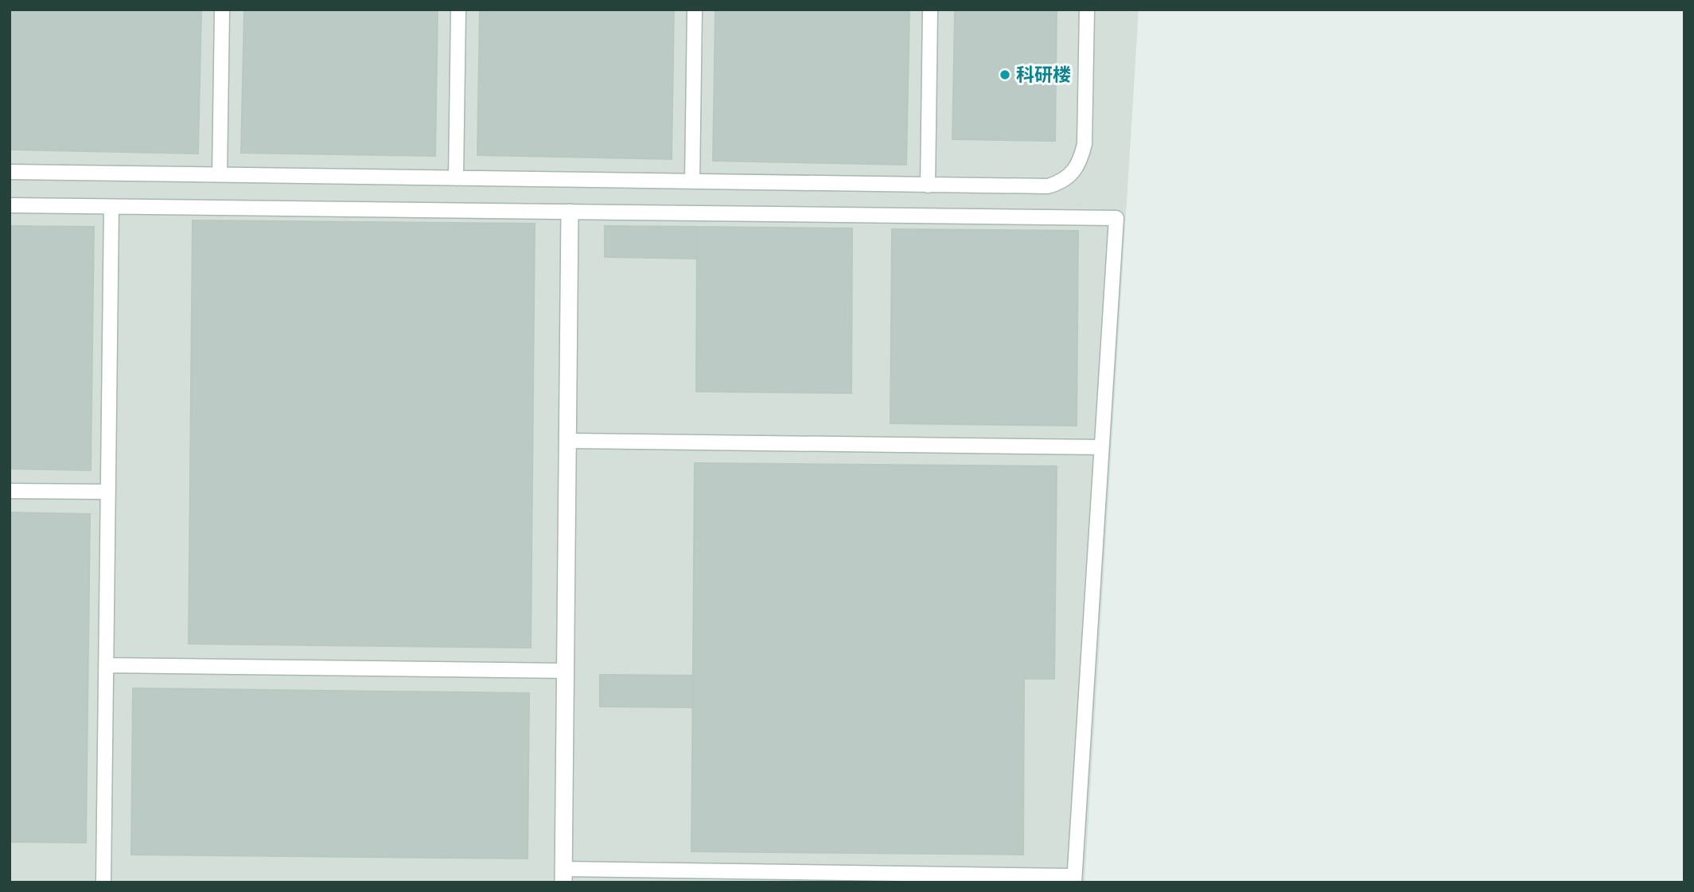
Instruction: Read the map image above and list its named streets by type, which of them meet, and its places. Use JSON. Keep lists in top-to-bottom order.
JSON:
{
  "places": ["科研楼"]
}
